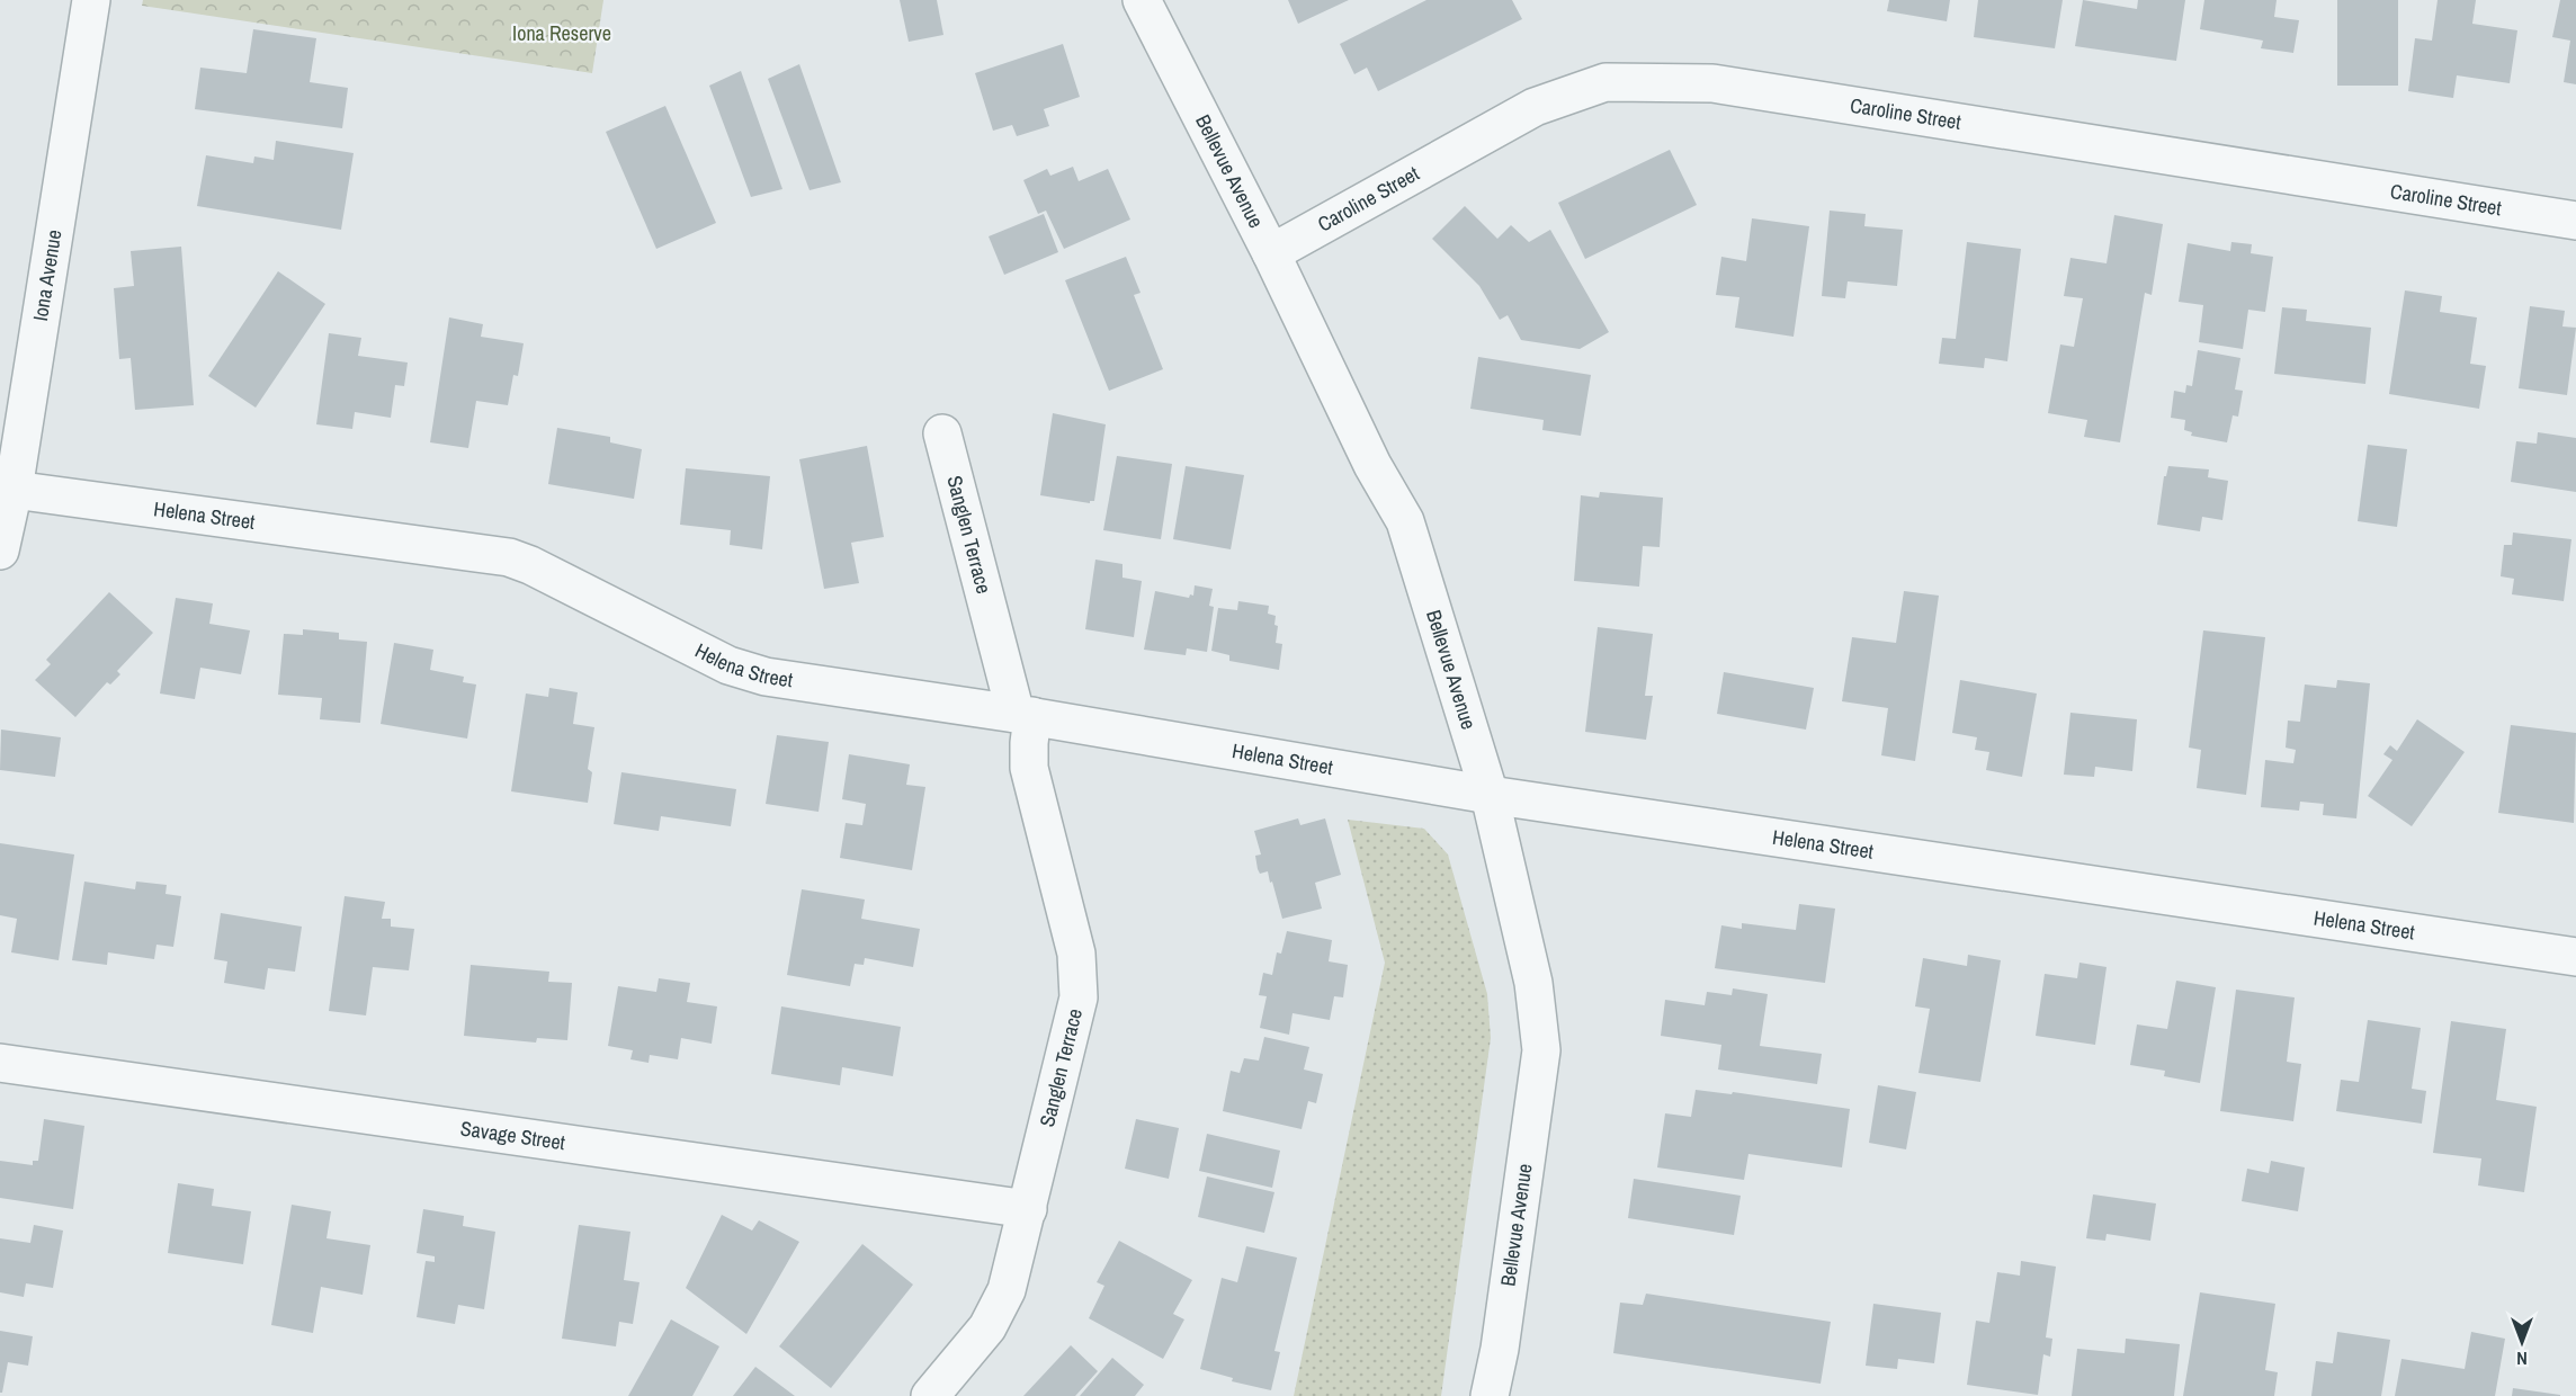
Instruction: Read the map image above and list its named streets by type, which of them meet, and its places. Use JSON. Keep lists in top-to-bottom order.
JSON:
{
  "streets": {
    "street": [
      "Caroline Street",
      "Bellevue Avenue",
      "Iona Avenue",
      "Helena Street",
      "Sanglen Terrace",
      "Savage Street"
    ]
  },
  "crossings": [
    ["Caroline Street", "Bellevue Avenue"],
    ["Bellevue Avenue", "Helena Street"],
    ["Iona Avenue", "Helena Street"],
    ["Helena Street", "Sanglen Terrace"],
    ["Sanglen Terrace", "Savage Street"]
  ],
  "parks": ["Iona Reserve"],
  "north": "bottom"
}
